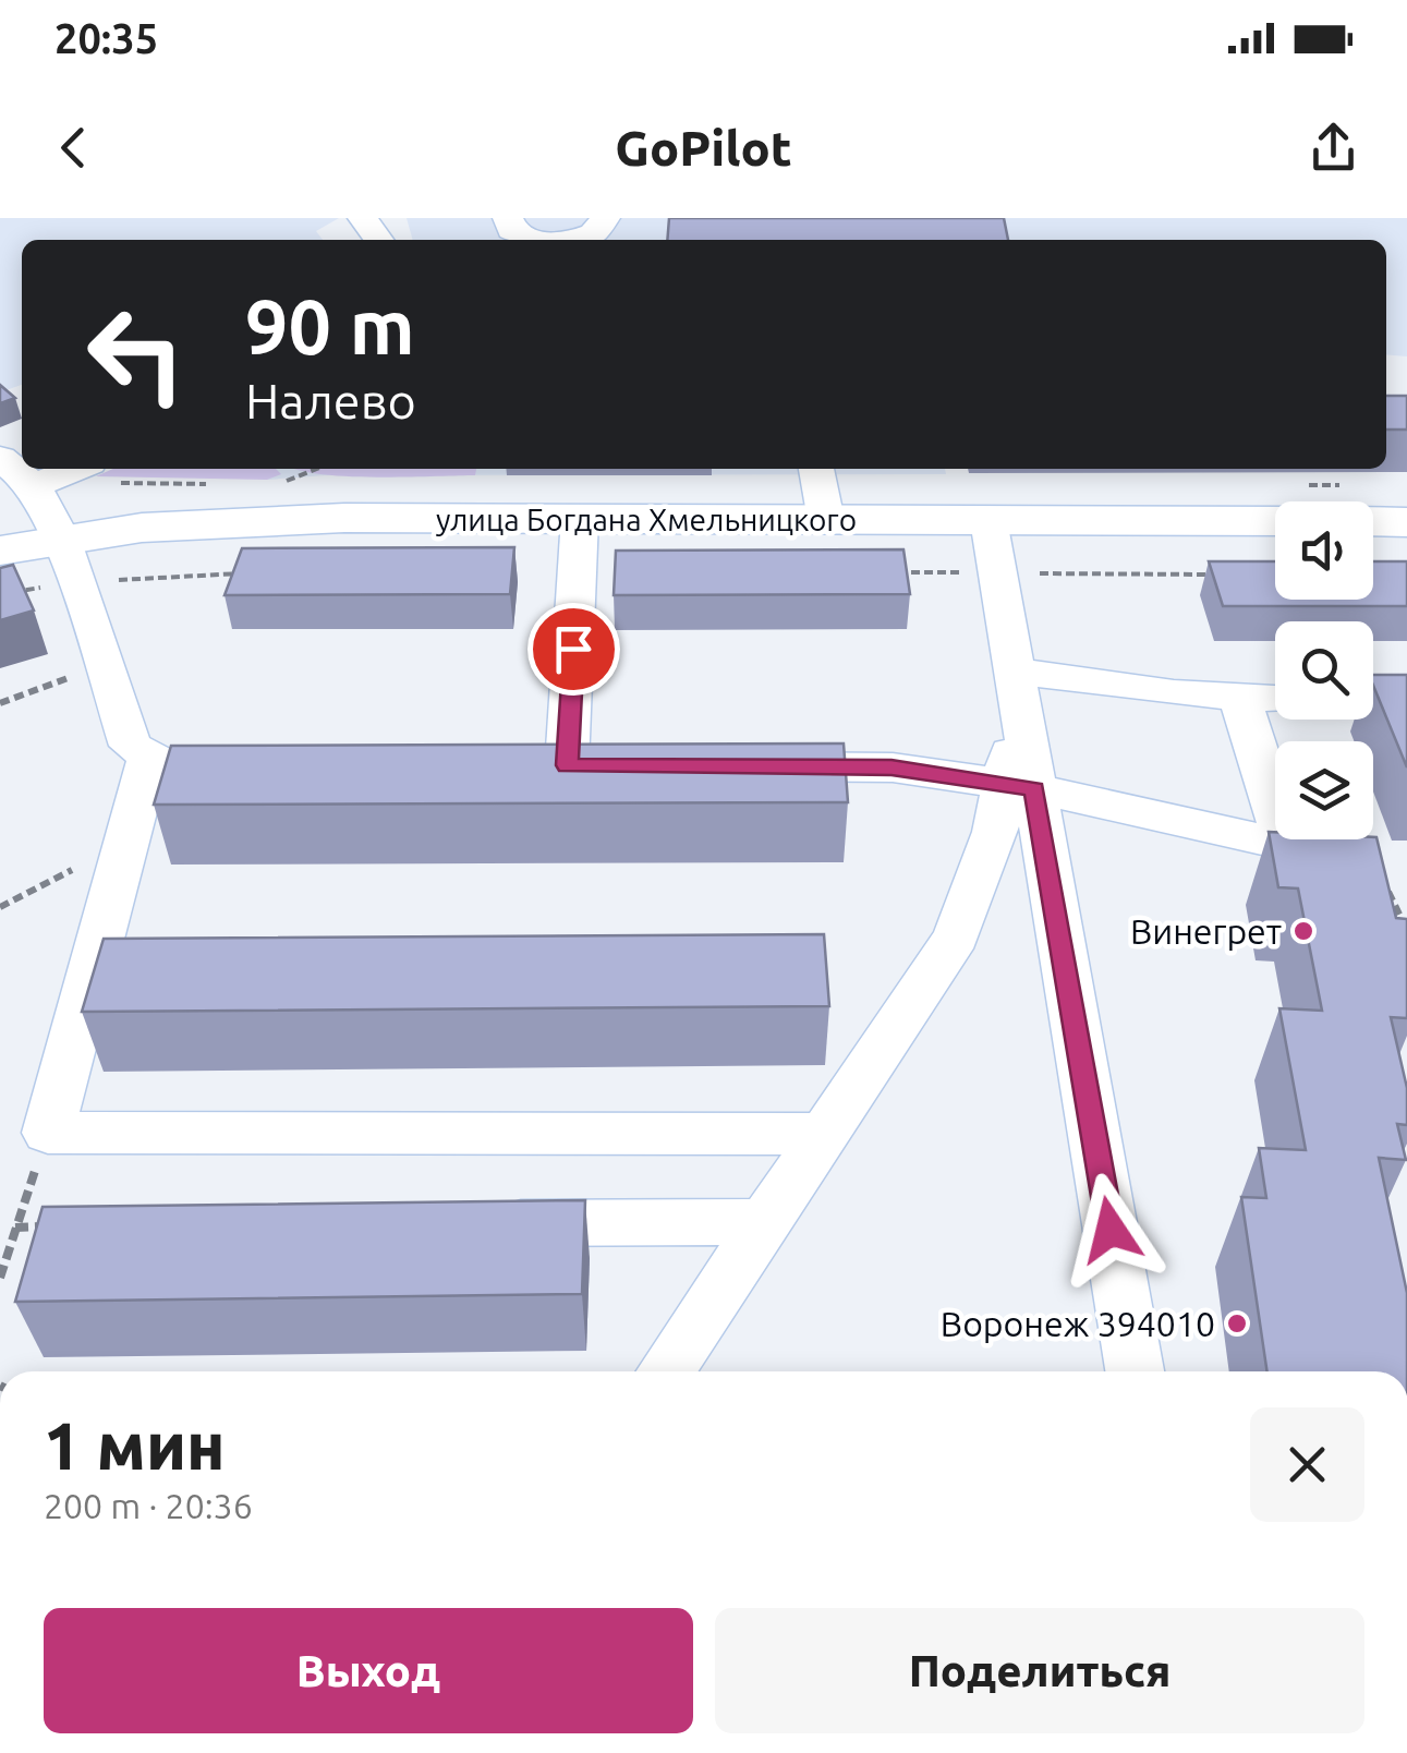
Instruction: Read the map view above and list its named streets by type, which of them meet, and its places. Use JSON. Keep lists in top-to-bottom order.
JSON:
{
  "streets": {
    "main road": ["улица Богдана Хмельницкого"]
  },
  "places": ["Винегрет", "Воронеж 394010"],
  "page": {
    "status": "20:35",
    "header": "GoPilot",
    "turn": ["90 m", "Налево"],
    "heading": ["1 мин", "200 m · 20:36"],
    "buttons": ["Выход", "Поделиться"]
  }
}
